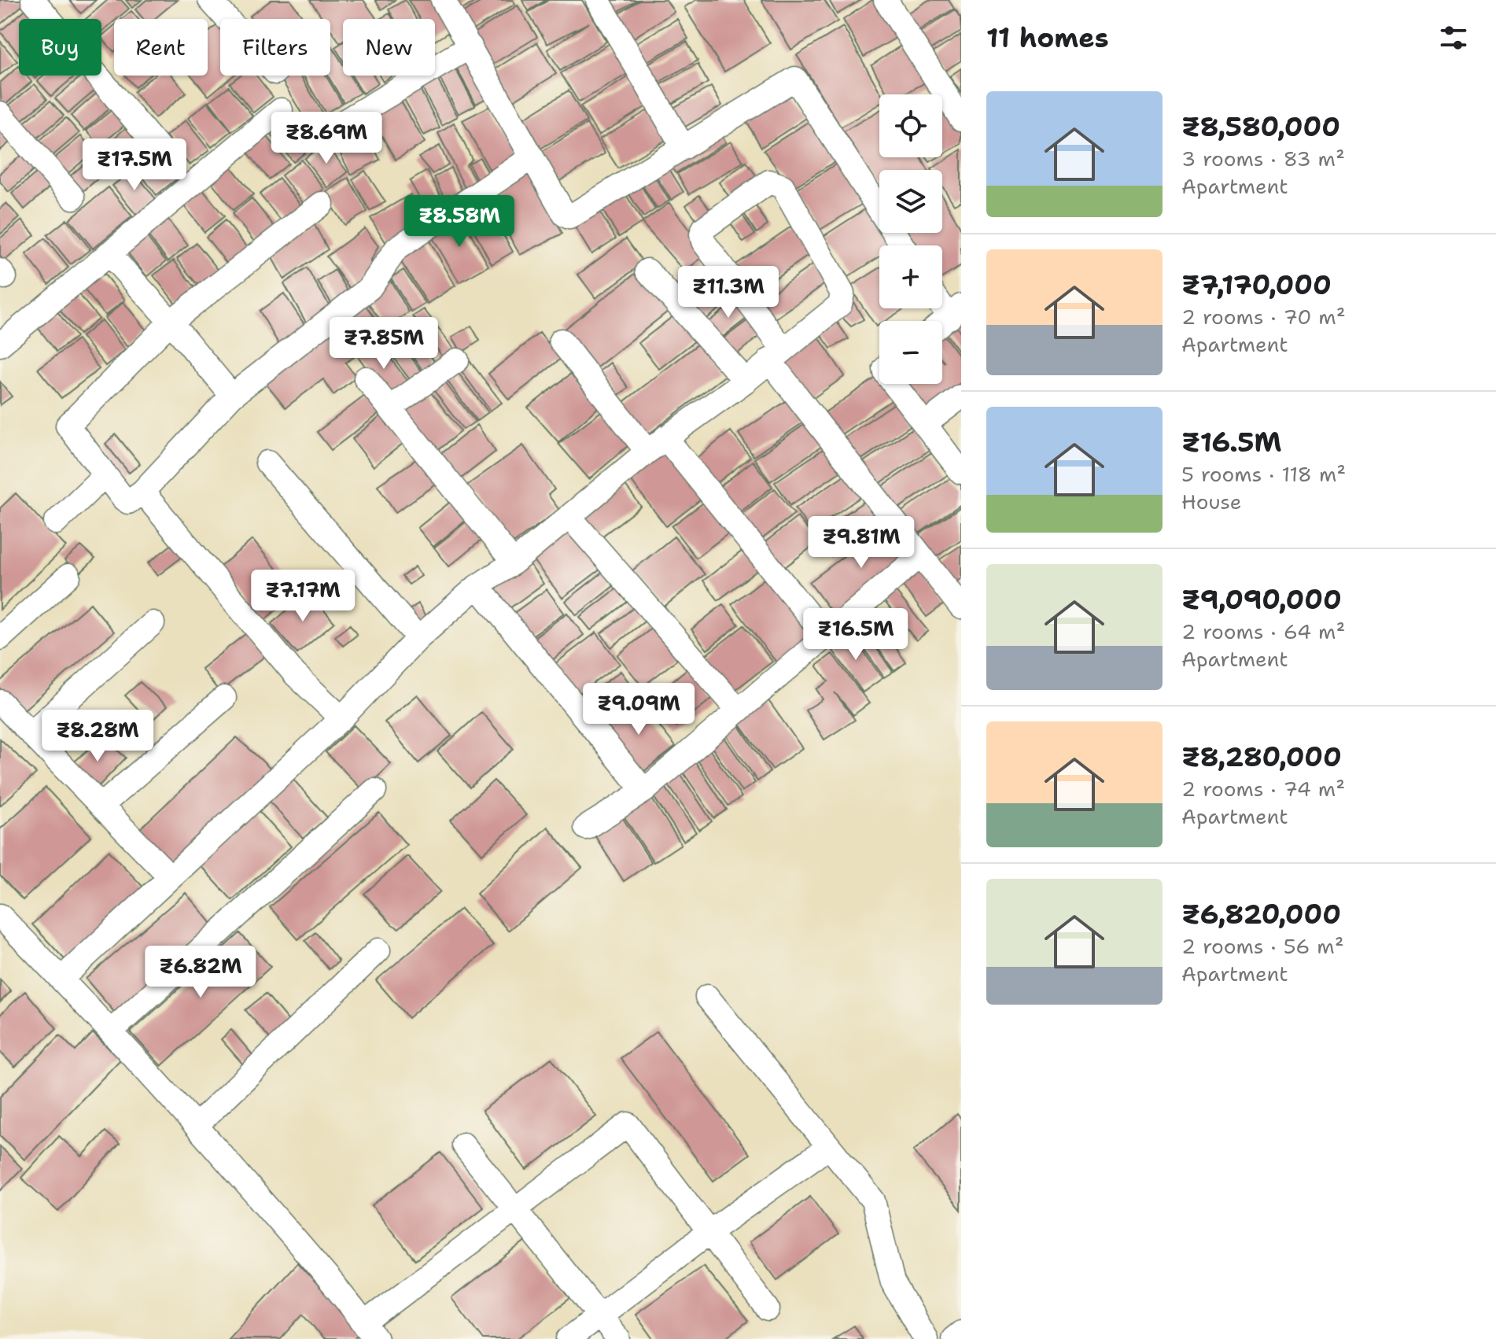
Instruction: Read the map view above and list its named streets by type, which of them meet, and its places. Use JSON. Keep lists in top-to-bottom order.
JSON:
{
  "page": {
    "heading": "11 homes",
    "chip": [
      "Buy",
      "Rent",
      "Filters",
      "New"
    ],
    "list": [
      {
        "name": "₹8,580,000",
        "note": "3 rooms · 83 m² · Apartment"
      },
      {
        "name": "₹7,170,000",
        "note": "2 rooms · 70 m² · Apartment"
      },
      {
        "name": "₹16.5M",
        "note": "5 rooms · 118 m² · House"
      },
      {
        "name": "₹9,090,000",
        "note": "2 rooms · 64 m² · Apartment"
      },
      {
        "name": "₹8,280,000",
        "note": "2 rooms · 74 m² · Apartment"
      },
      {
        "name": "₹6,820,000",
        "note": "2 rooms · 56 m² · Apartment"
      }
    ],
    "map_buttons": ["+", "−"],
    "price": [
      "₹8.69M",
      "₹17.5M",
      "₹8.58M",
      "₹11.3M",
      "₹7.85M",
      "₹9.81M",
      "₹7.17M",
      "₹16.5M",
      "₹9.09M",
      "₹8.28M",
      "₹6.82M"
    ]
  }
}
